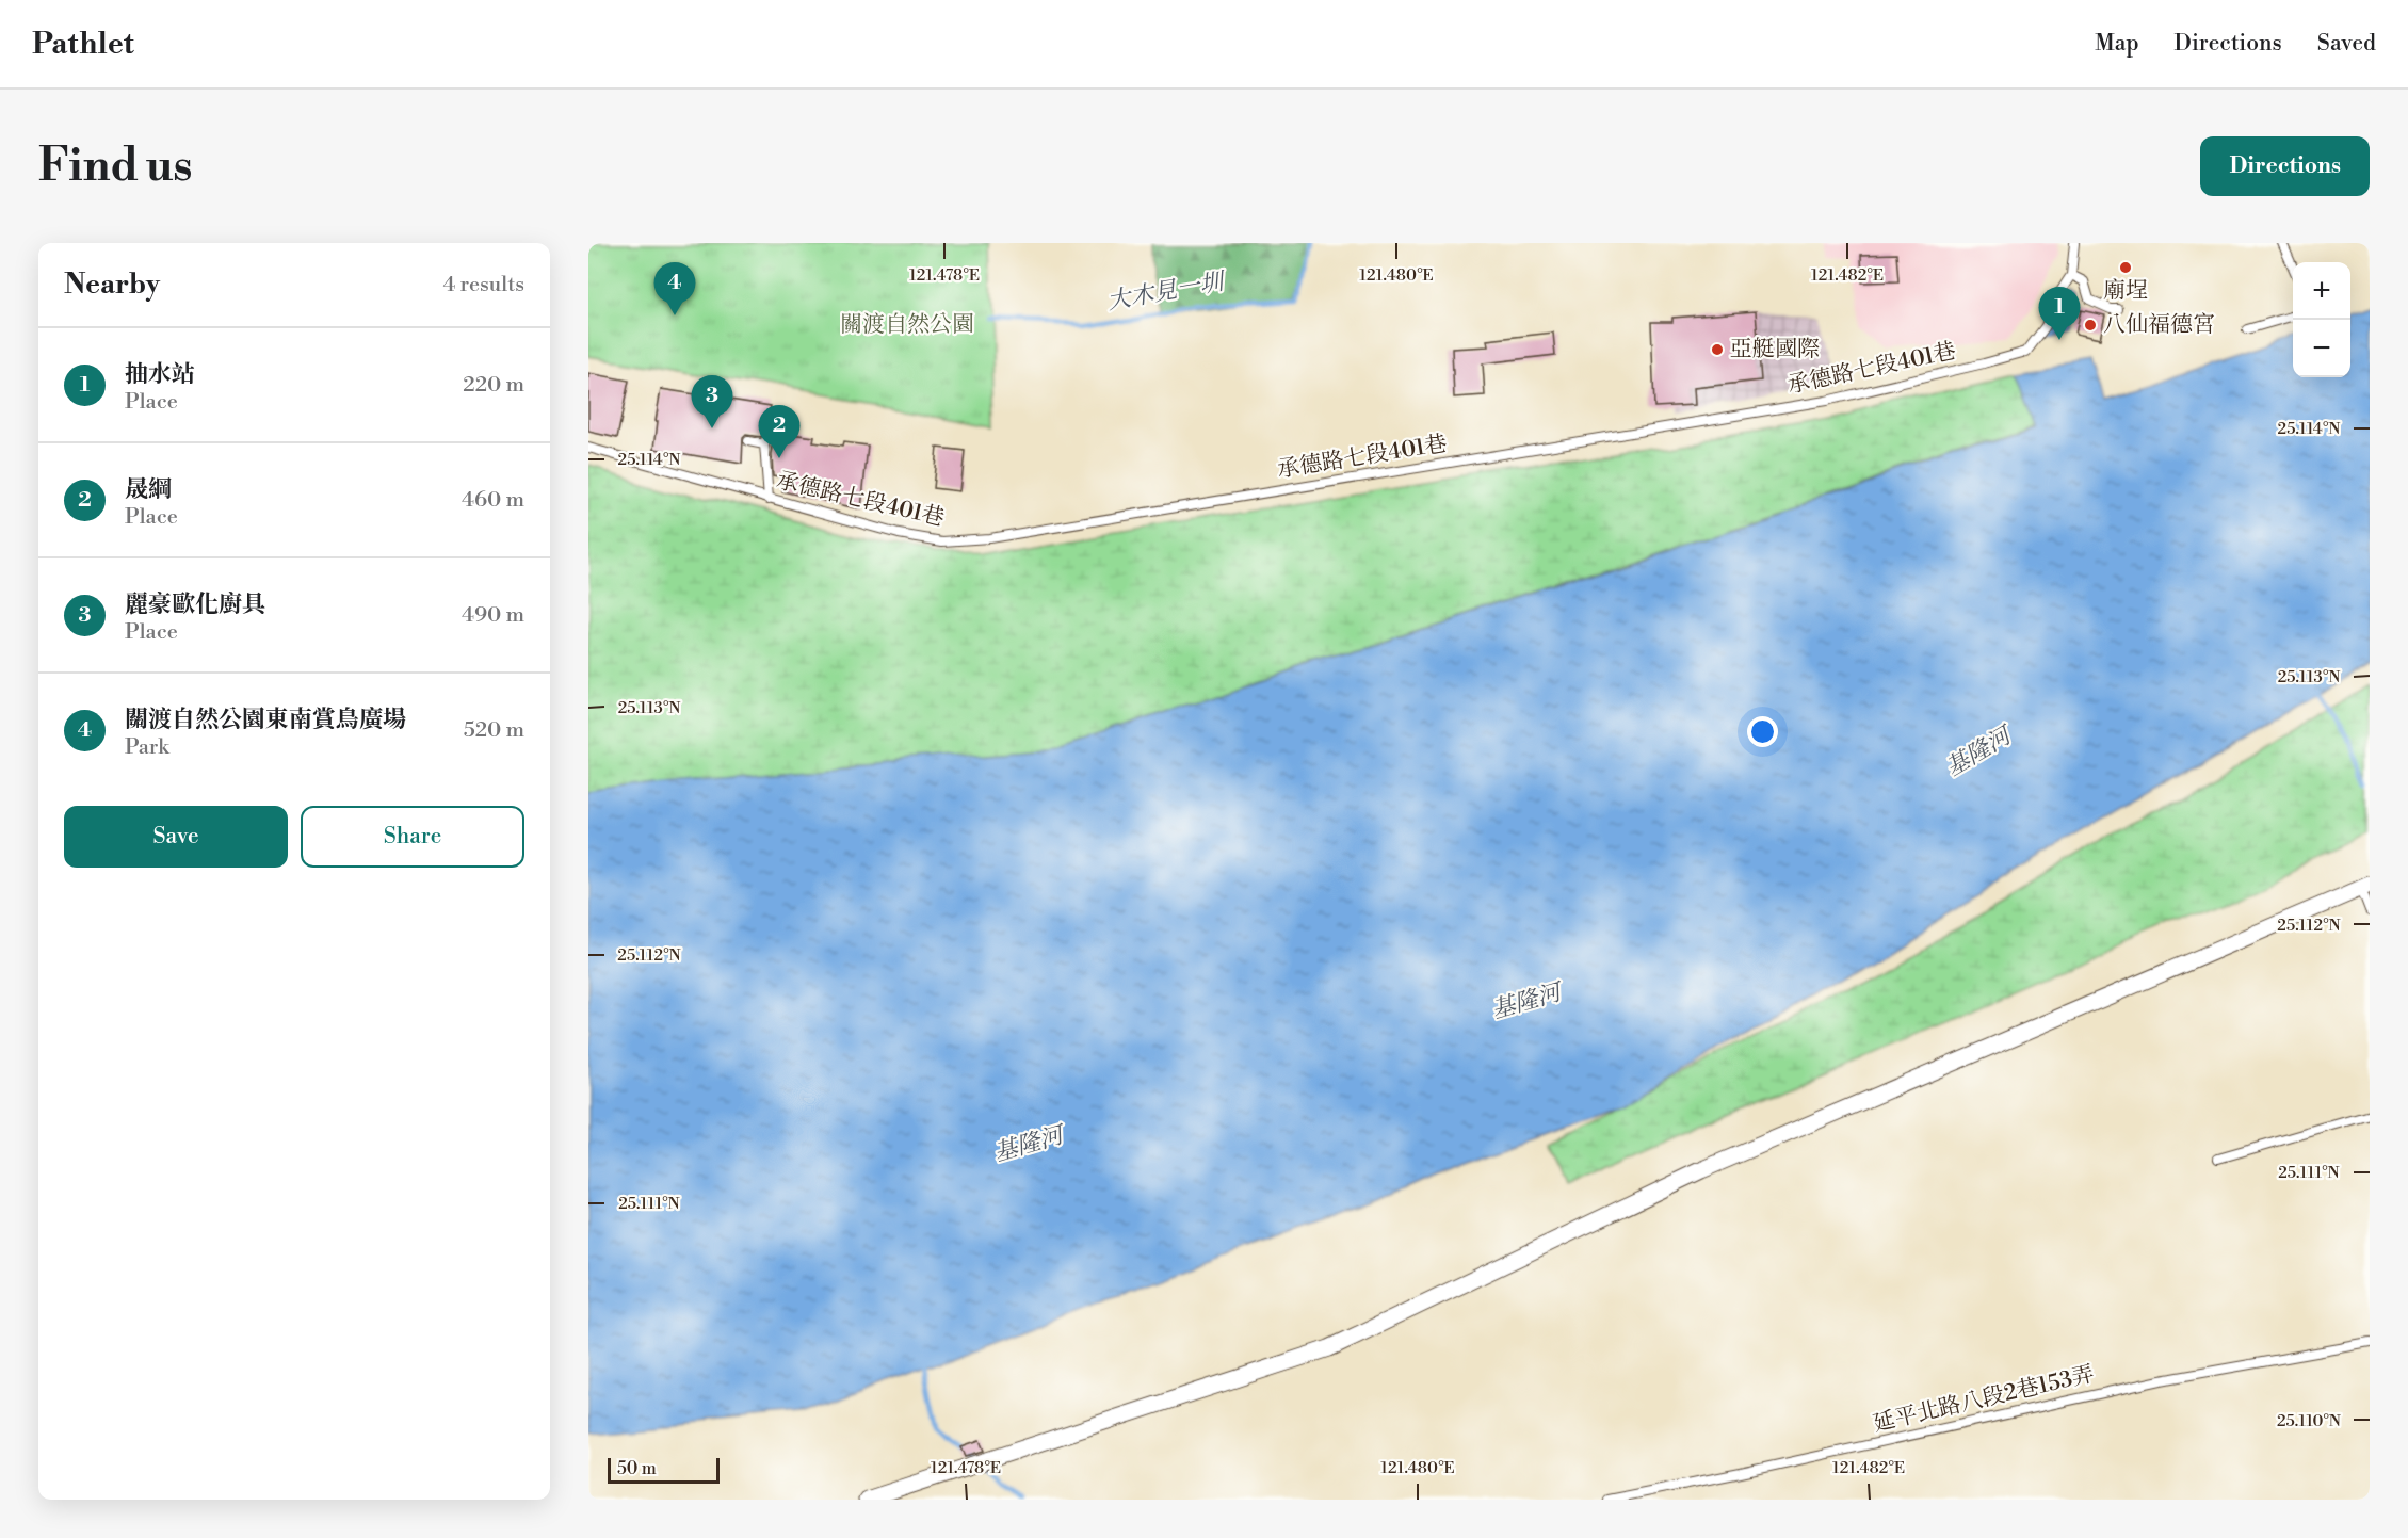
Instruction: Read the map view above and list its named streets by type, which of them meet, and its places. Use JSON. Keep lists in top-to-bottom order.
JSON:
{
  "streets": {
    "lane": ["承德路七段401巷", "延平北路八段2巷153弄"]
  },
  "water": ["大木見一圳", "基隆河"],
  "parks": ["關渡自然公園"],
  "places": ["廟埕", "八仙福德宮", "亞艇國際"],
  "scale_bar": "50 m",
  "page": {
    "header": "Pathlet",
    "nav": ["Map", "Directions", "Saved"],
    "buttons": [
      "Directions",
      ["Save", "Share"]
    ],
    "title": "Find us",
    "heading": ["Nearby", "4 results"],
    "map_buttons": ["+", "−"],
    "pins": [
      "4",
      "1",
      "3",
      "2"
    ],
    "list": [
      {
        "mark": "1",
        "name": "抽水站",
        "note": "Place",
        "value": "220 m"
      },
      {
        "mark": "2",
        "name": "晟綱",
        "note": "Place",
        "value": "460 m"
      },
      {
        "mark": "3",
        "name": "麗豪歐化廚具",
        "note": "Place",
        "value": "490 m"
      },
      {
        "mark": "4",
        "name": "關渡自然公園東南賞鳥廣場",
        "note": "Park",
        "value": "520 m"
      }
    ],
    "scale": "50 m"
  },
  "coordinates": [
    "121.478°E",
    "121.480°E",
    "121.482°E",
    "25.114°N",
    "25.113°N",
    "25.112°N",
    "25.111°N",
    "25.110°N"
  ]
}
